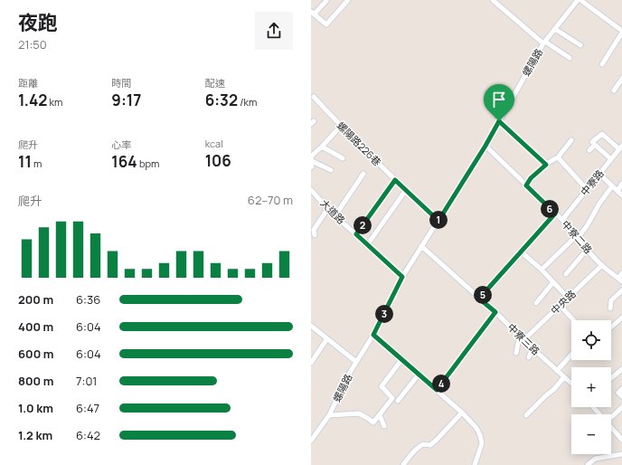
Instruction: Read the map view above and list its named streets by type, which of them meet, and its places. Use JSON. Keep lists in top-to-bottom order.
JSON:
{
  "streets": {
    "street": [
      "螺陽路",
      "螺陽路226巷",
      "中寮路",
      "大道路",
      "中寮二路",
      "中央路",
      "中寮三路"
    ]
  },
  "crossings": [
    ["螺陽路", "螺陽路226巷"],
    ["螺陽路", "大道路"],
    ["螺陽路", "中寮二路"],
    ["螺陽路", "中寮三路"],
    ["中寮路", "中寮二路"],
    ["中寮二路", "中央路"],
    ["中央路", "中寮三路"]
  ],
  "page": {
    "heading": ["夜跑", "21:50"],
    "stats": [
      ["距離", "1.42 km"],
      ["時間", "9:17"],
      ["配速", "6:32 /km"],
      ["爬升", "11 m"],
      ["心率", "164 bpm"],
      ["kcal", "106"]
    ],
    "chart": ["爬升", "62–70 m"],
    "pins": [
      "6",
      "1",
      "2",
      "5",
      "3",
      "4"
    ],
    "list": [
      {
        "name": "200 m",
        "note": "6:36"
      },
      {
        "name": "400 m",
        "note": "6:04"
      },
      {
        "name": "600 m",
        "note": "6:04"
      },
      {
        "name": "800 m",
        "note": "7:01"
      },
      {
        "name": "1.0 km",
        "note": "6:47"
      },
      {
        "name": "1.2 km",
        "note": "6:42"
      }
    ],
    "map_buttons": ["+", "−"]
  }
}
